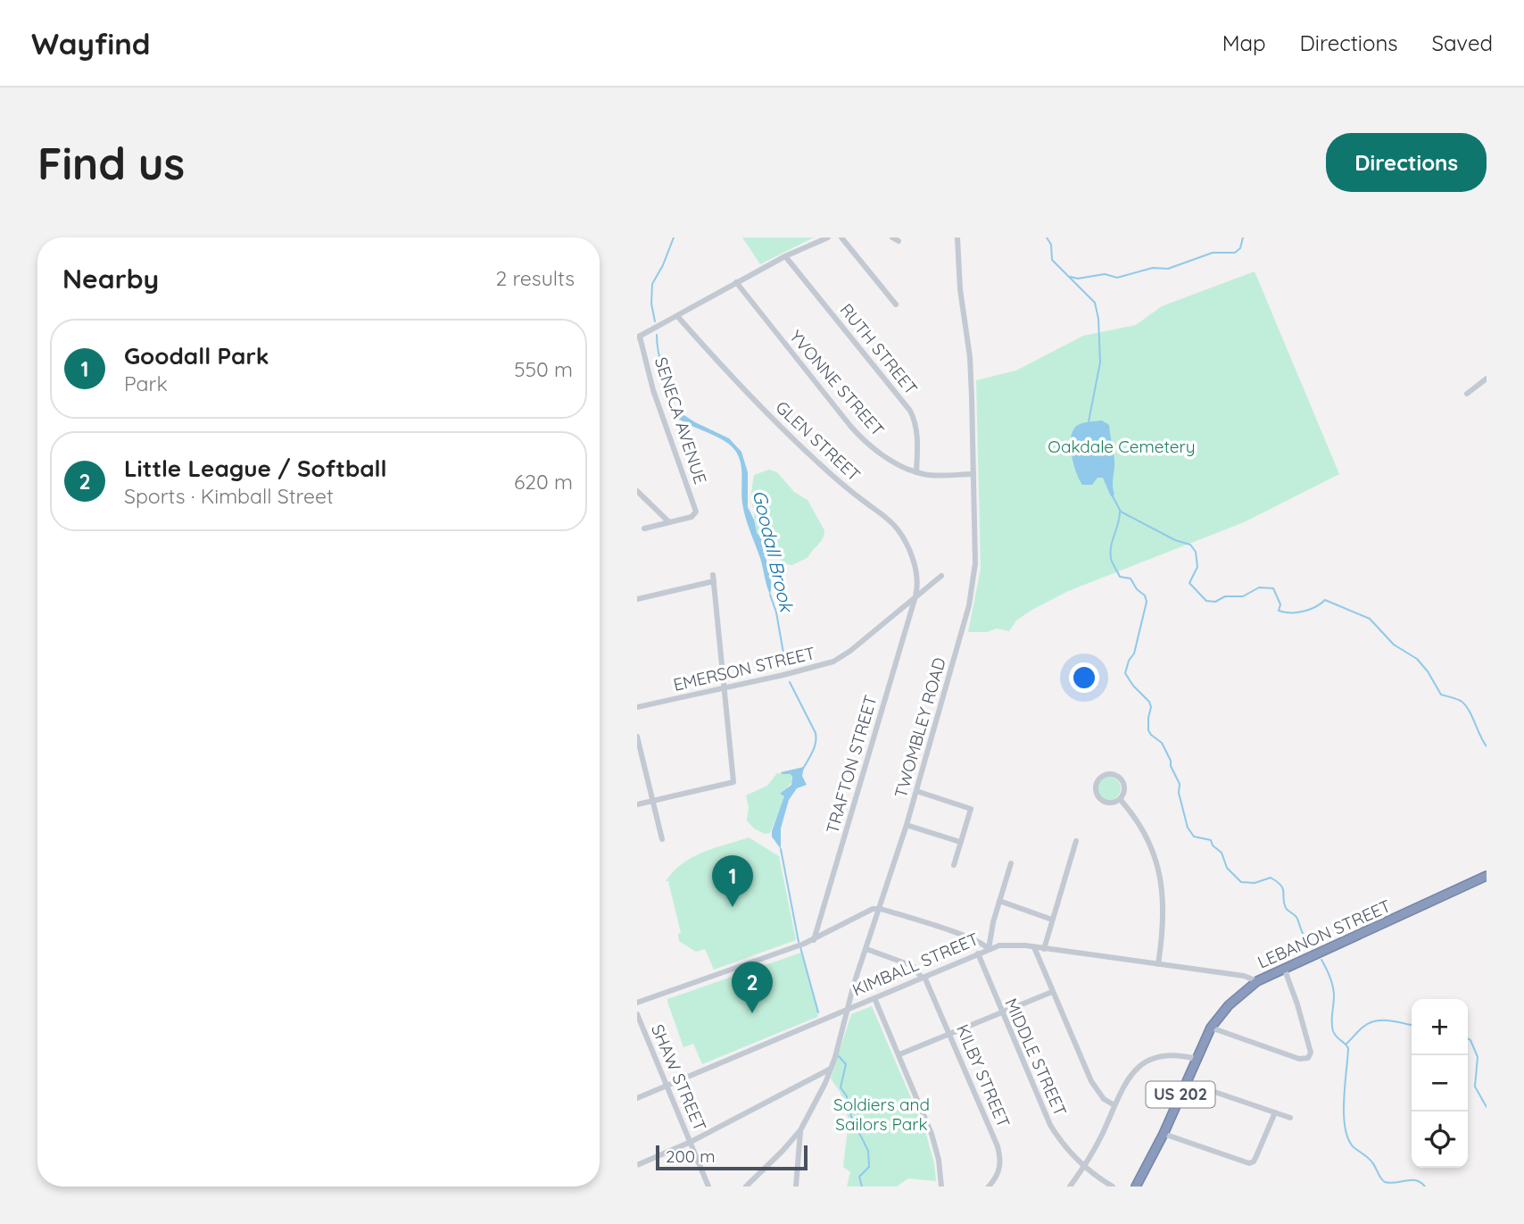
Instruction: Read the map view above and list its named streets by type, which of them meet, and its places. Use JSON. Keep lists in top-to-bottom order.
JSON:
{
  "streets": {
    "highway": ["LEBANON STREET", "US 202"],
    "street": [
      "RUTH STREET",
      "YVONNE STREET",
      "SENECA AVENUE",
      "GLEN STREET",
      "EMERSON STREET",
      "TWOMBLEY ROAD",
      "TRAFTON STREET",
      "KIMBALL STREET",
      "MIDDLE STREET",
      "KILBY STREET",
      "SHAW STREET"
    ]
  },
  "crossings": [
    ["RUTH STREET", "YVONNE STREET"],
    ["YVONNE STREET", "TWOMBLEY ROAD"],
    ["GLEN STREET", "EMERSON STREET"],
    ["GLEN STREET", "TRAFTON STREET"],
    ["EMERSON STREET", "TRAFTON STREET"],
    ["TWOMBLEY ROAD", "KIMBALL STREET"],
    ["LEBANON STREET", "KIMBALL STREET"],
    ["KIMBALL STREET", "MIDDLE STREET"],
    ["KIMBALL STREET", "KILBY STREET"],
    ["KIMBALL STREET", "SHAW STREET"]
  ],
  "water": ["Goodall Brook"],
  "parks": ["Oakdale Cemetery", "Soldiers and Sailors Park"],
  "scale_bar": "200 m",
  "page": {
    "header": "Wayfind",
    "nav": ["Map", "Directions", "Saved"],
    "buttons": "Directions",
    "title": "Find us",
    "heading": ["Nearby", "2 results"],
    "list": [
      {
        "mark": "1",
        "name": "Goodall Park",
        "note": "Park",
        "value": "550 m"
      },
      {
        "mark": "2",
        "name": "Little League / Softball",
        "note": "Sports · Kimball Street",
        "value": "620 m"
      }
    ],
    "pins": ["1", "2"],
    "map_buttons": ["+", "−"],
    "scale": "200 m"
  }
}
